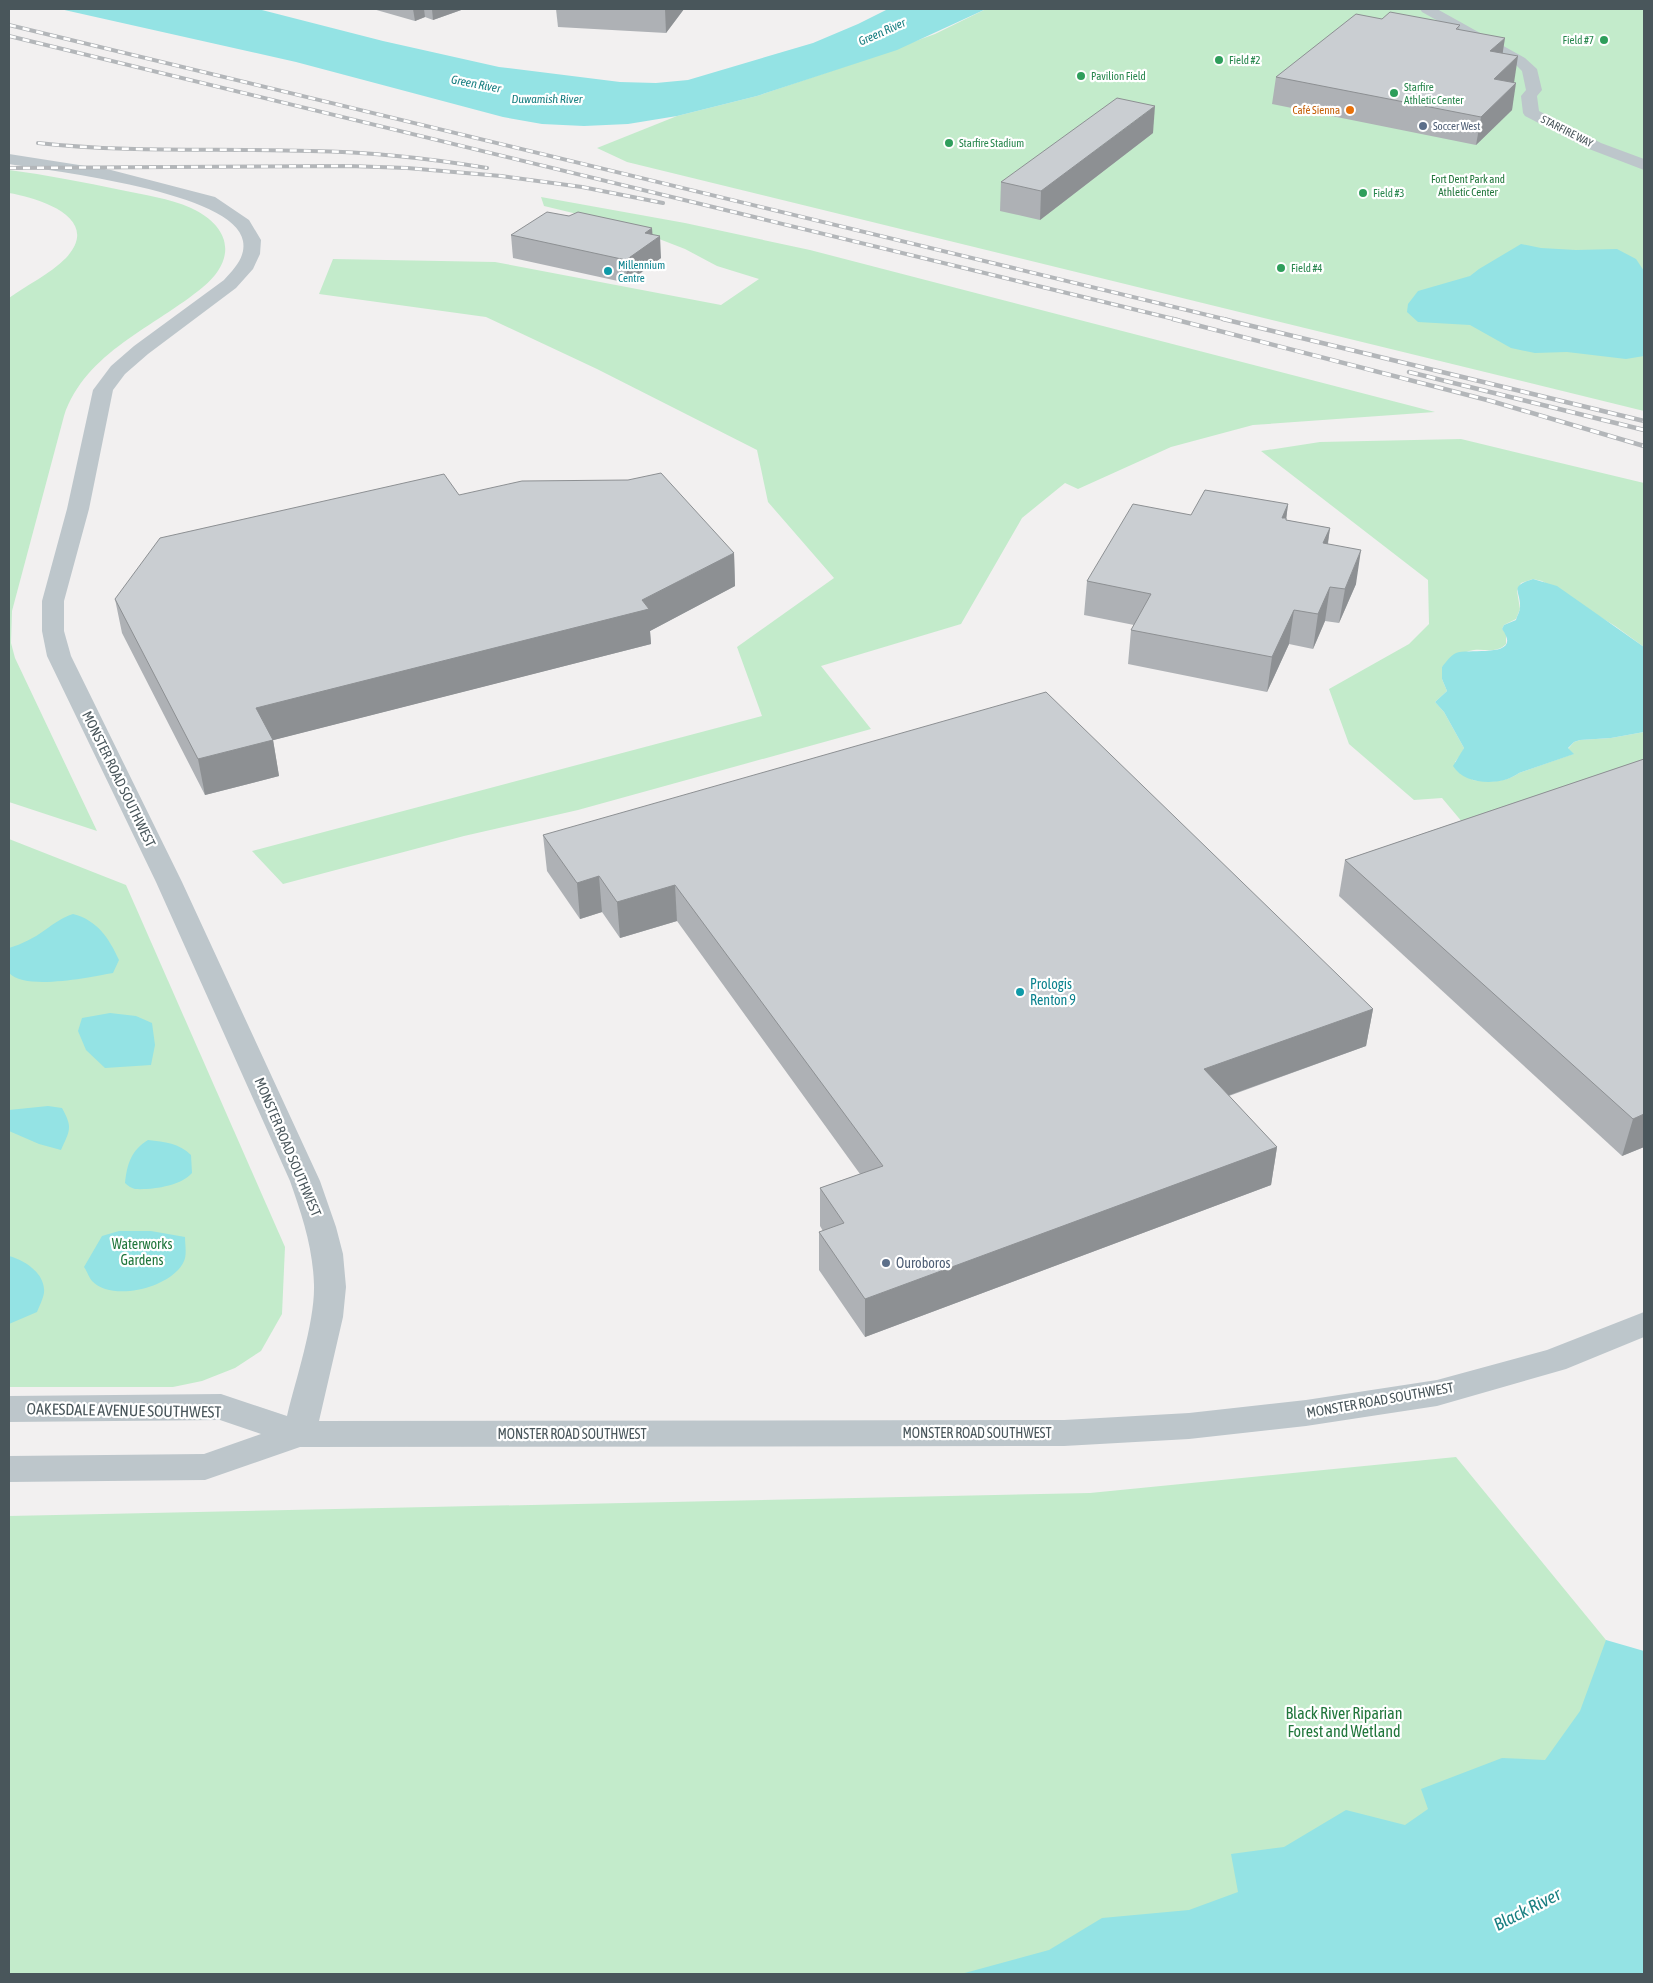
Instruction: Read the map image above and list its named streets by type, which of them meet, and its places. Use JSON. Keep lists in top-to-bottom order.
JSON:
{
  "streets": {
    "street": ["STARFIRE WAY", "MONSTER ROAD SOUTHWEST", "OAKESDALE AVENUE SOUTHWEST"]
  },
  "crossings": [
    ["MONSTER ROAD SOUTHWEST", "OAKESDALE AVENUE SOUTHWEST"]
  ],
  "water": ["Green River", "Duwamish River", "Black River"],
  "parks": ["Fort Dent Park and Athletic Center", "Waterworks Gardens", "Black River Riparian Forest and Wetland"],
  "places": [
    "Field #7",
    "Field #2",
    "Pavilion Field",
    "Starfire Athletic Center",
    "Café Sienna",
    "Soccer West",
    "Starfire Stadium",
    "Field #3",
    "Field #4",
    "Millennium Centre",
    "Prologis Renton 9",
    "Ouroboros"
  ]
}
